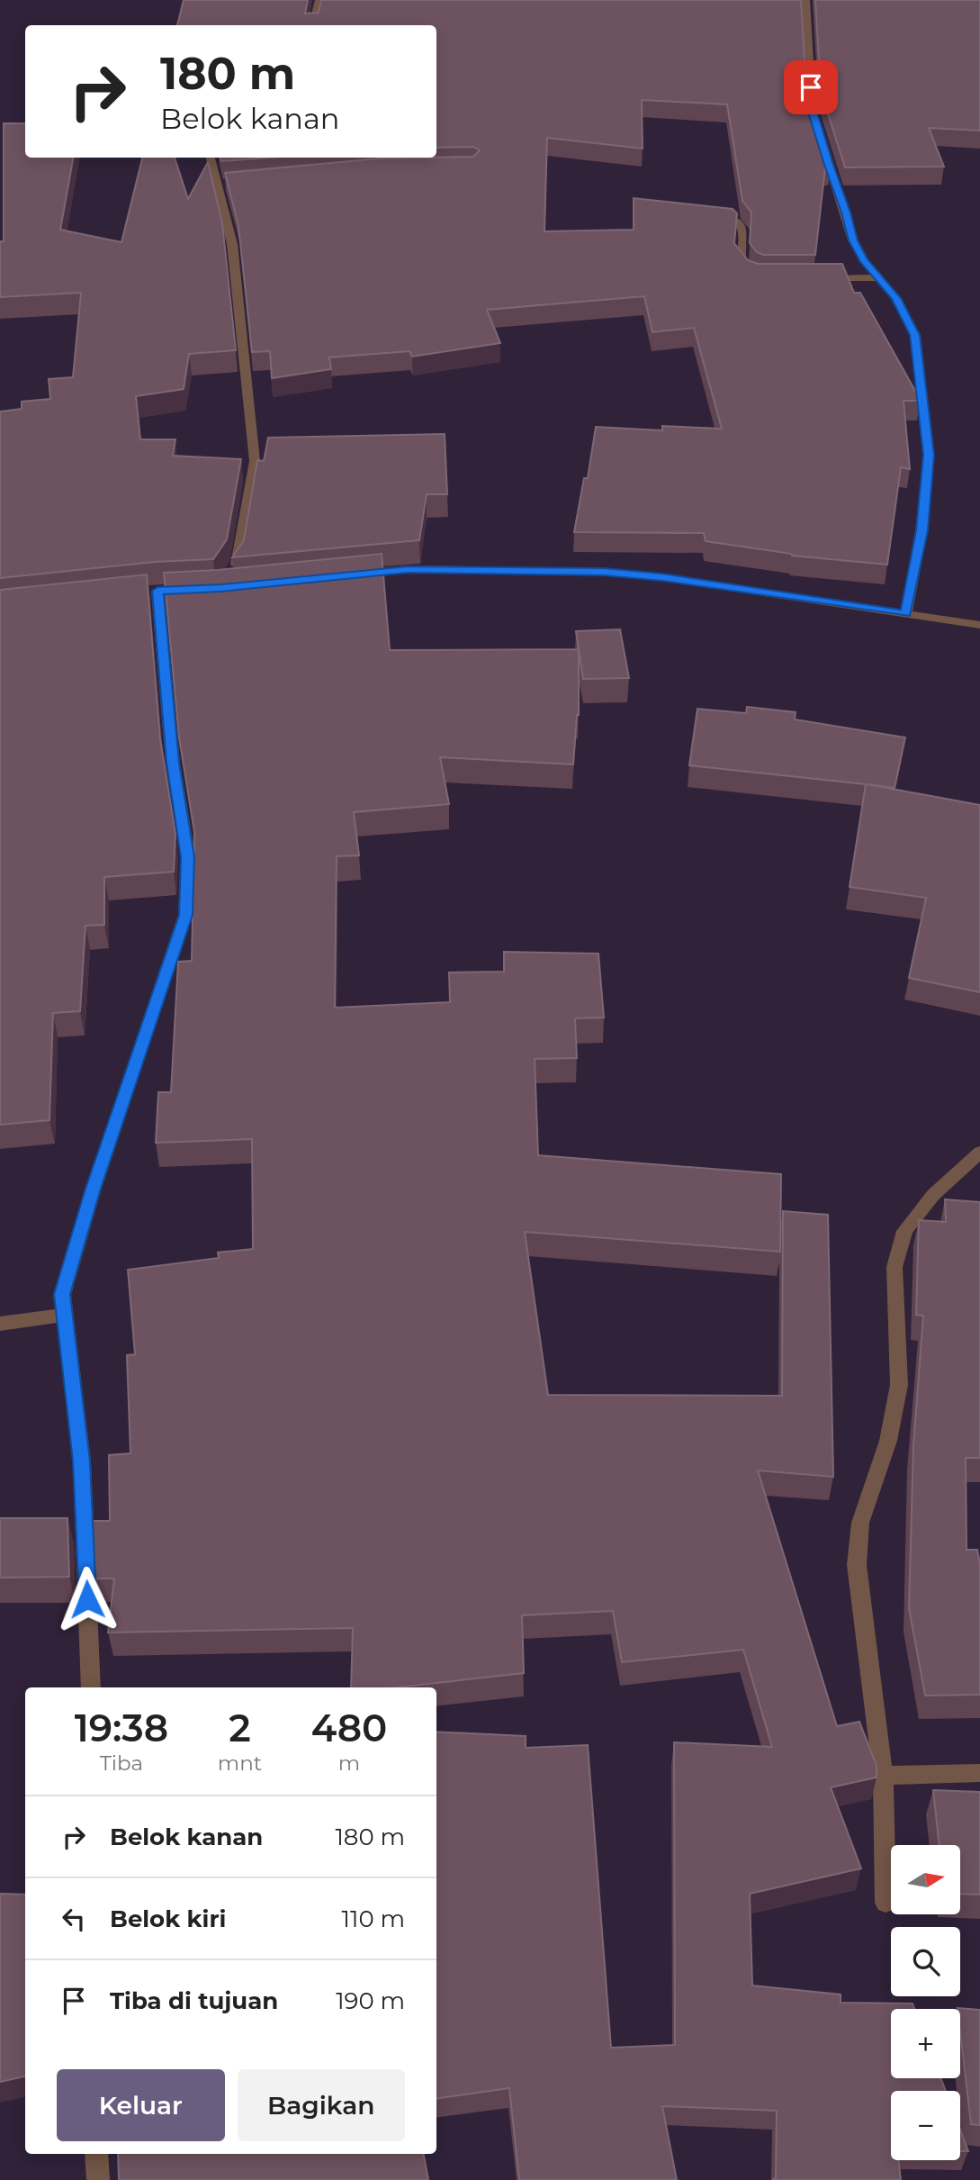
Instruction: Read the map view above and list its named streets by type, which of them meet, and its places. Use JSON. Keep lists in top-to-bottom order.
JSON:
{
  "north": "right",
  "page": {
    "turn": ["180 m", "Belok kanan"],
    "eta": [
      "19:38",
      "Tiba",
      "2",
      "mnt",
      "480",
      "m"
    ],
    "list": [
      {
        "name": "Belok kanan",
        "value": "180 m"
      },
      {
        "name": "Belok kiri",
        "value": "110 m"
      },
      {
        "name": "Tiba di tujuan",
        "value": "190 m"
      }
    ],
    "map_buttons": ["+", "−"],
    "buttons": ["Keluar", "Bagikan"]
  }
}
